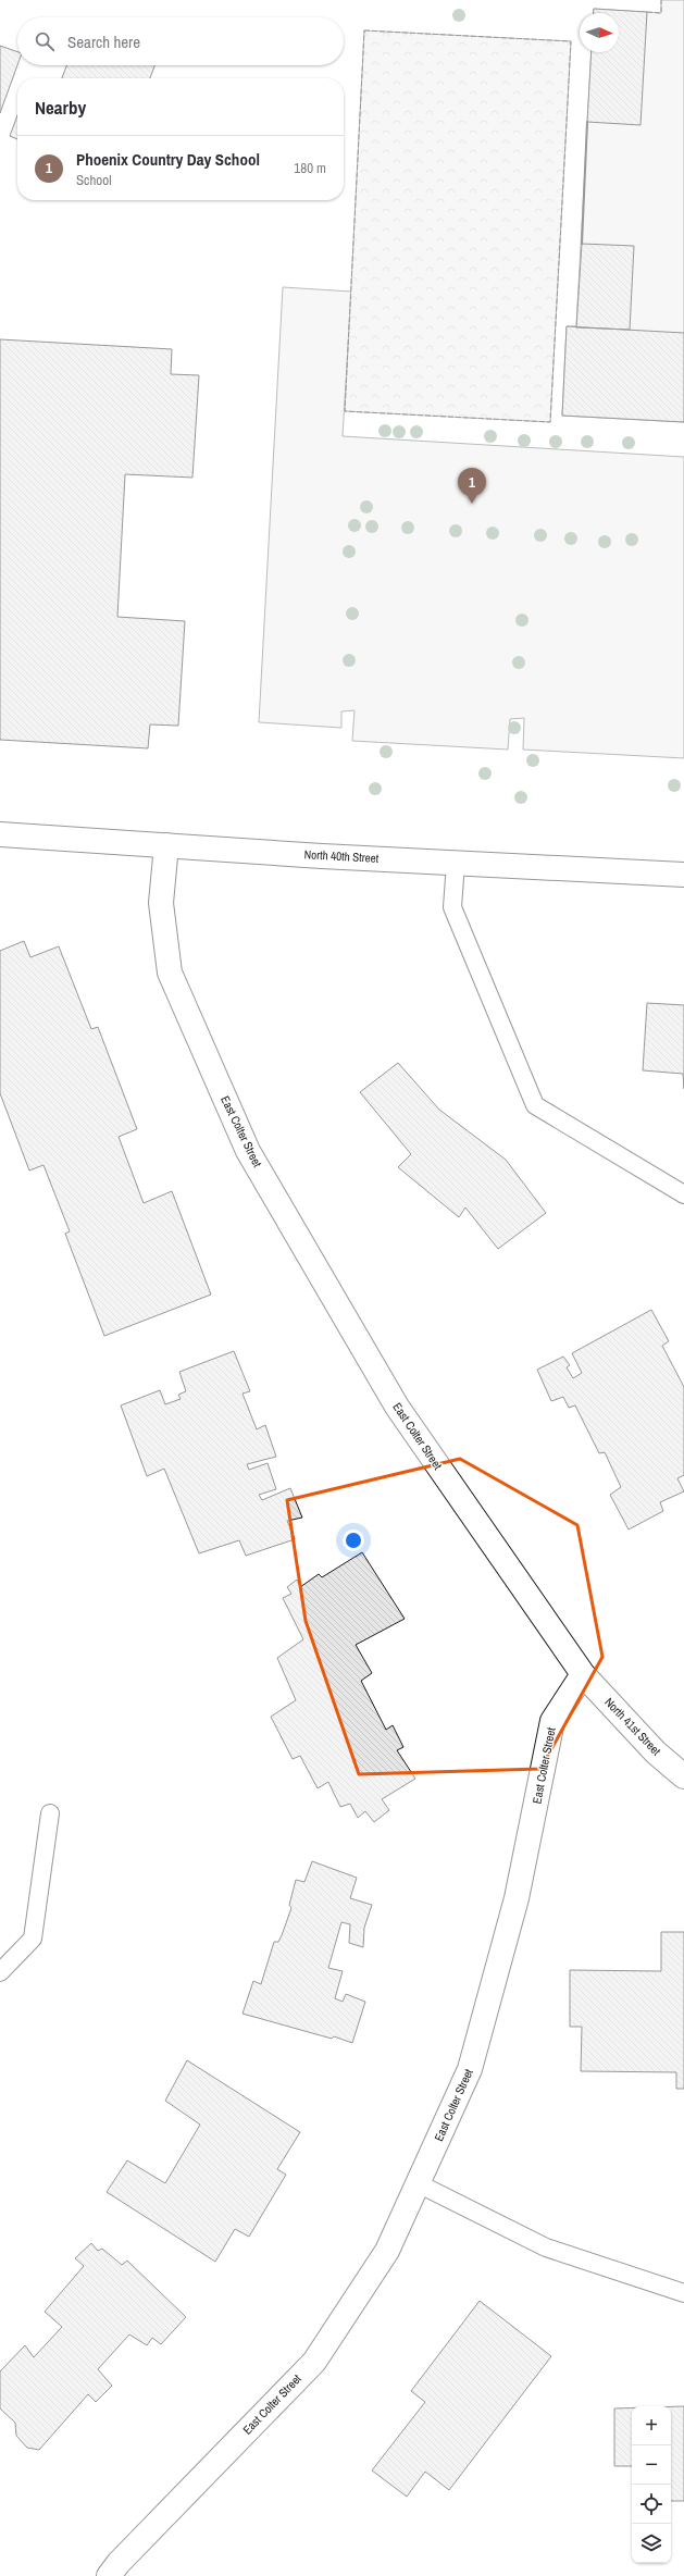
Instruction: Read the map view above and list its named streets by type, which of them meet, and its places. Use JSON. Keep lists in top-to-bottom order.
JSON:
{
  "streets": {
    "street": ["North 40th Street", "East Colter Street", "North 41st Street"]
  },
  "crossings": [
    ["North 40th Street", "East Colter Street"],
    ["East Colter Street", "North 41st Street"]
  ],
  "north": "right",
  "page": {
    "search": "Search here",
    "heading": "Nearby",
    "list": [
      {
        "mark": "1",
        "name": "Phoenix Country Day School",
        "note": "School",
        "value": "180 m"
      }
    ],
    "pins": "1",
    "map_buttons": ["+", "−"]
  }
}
